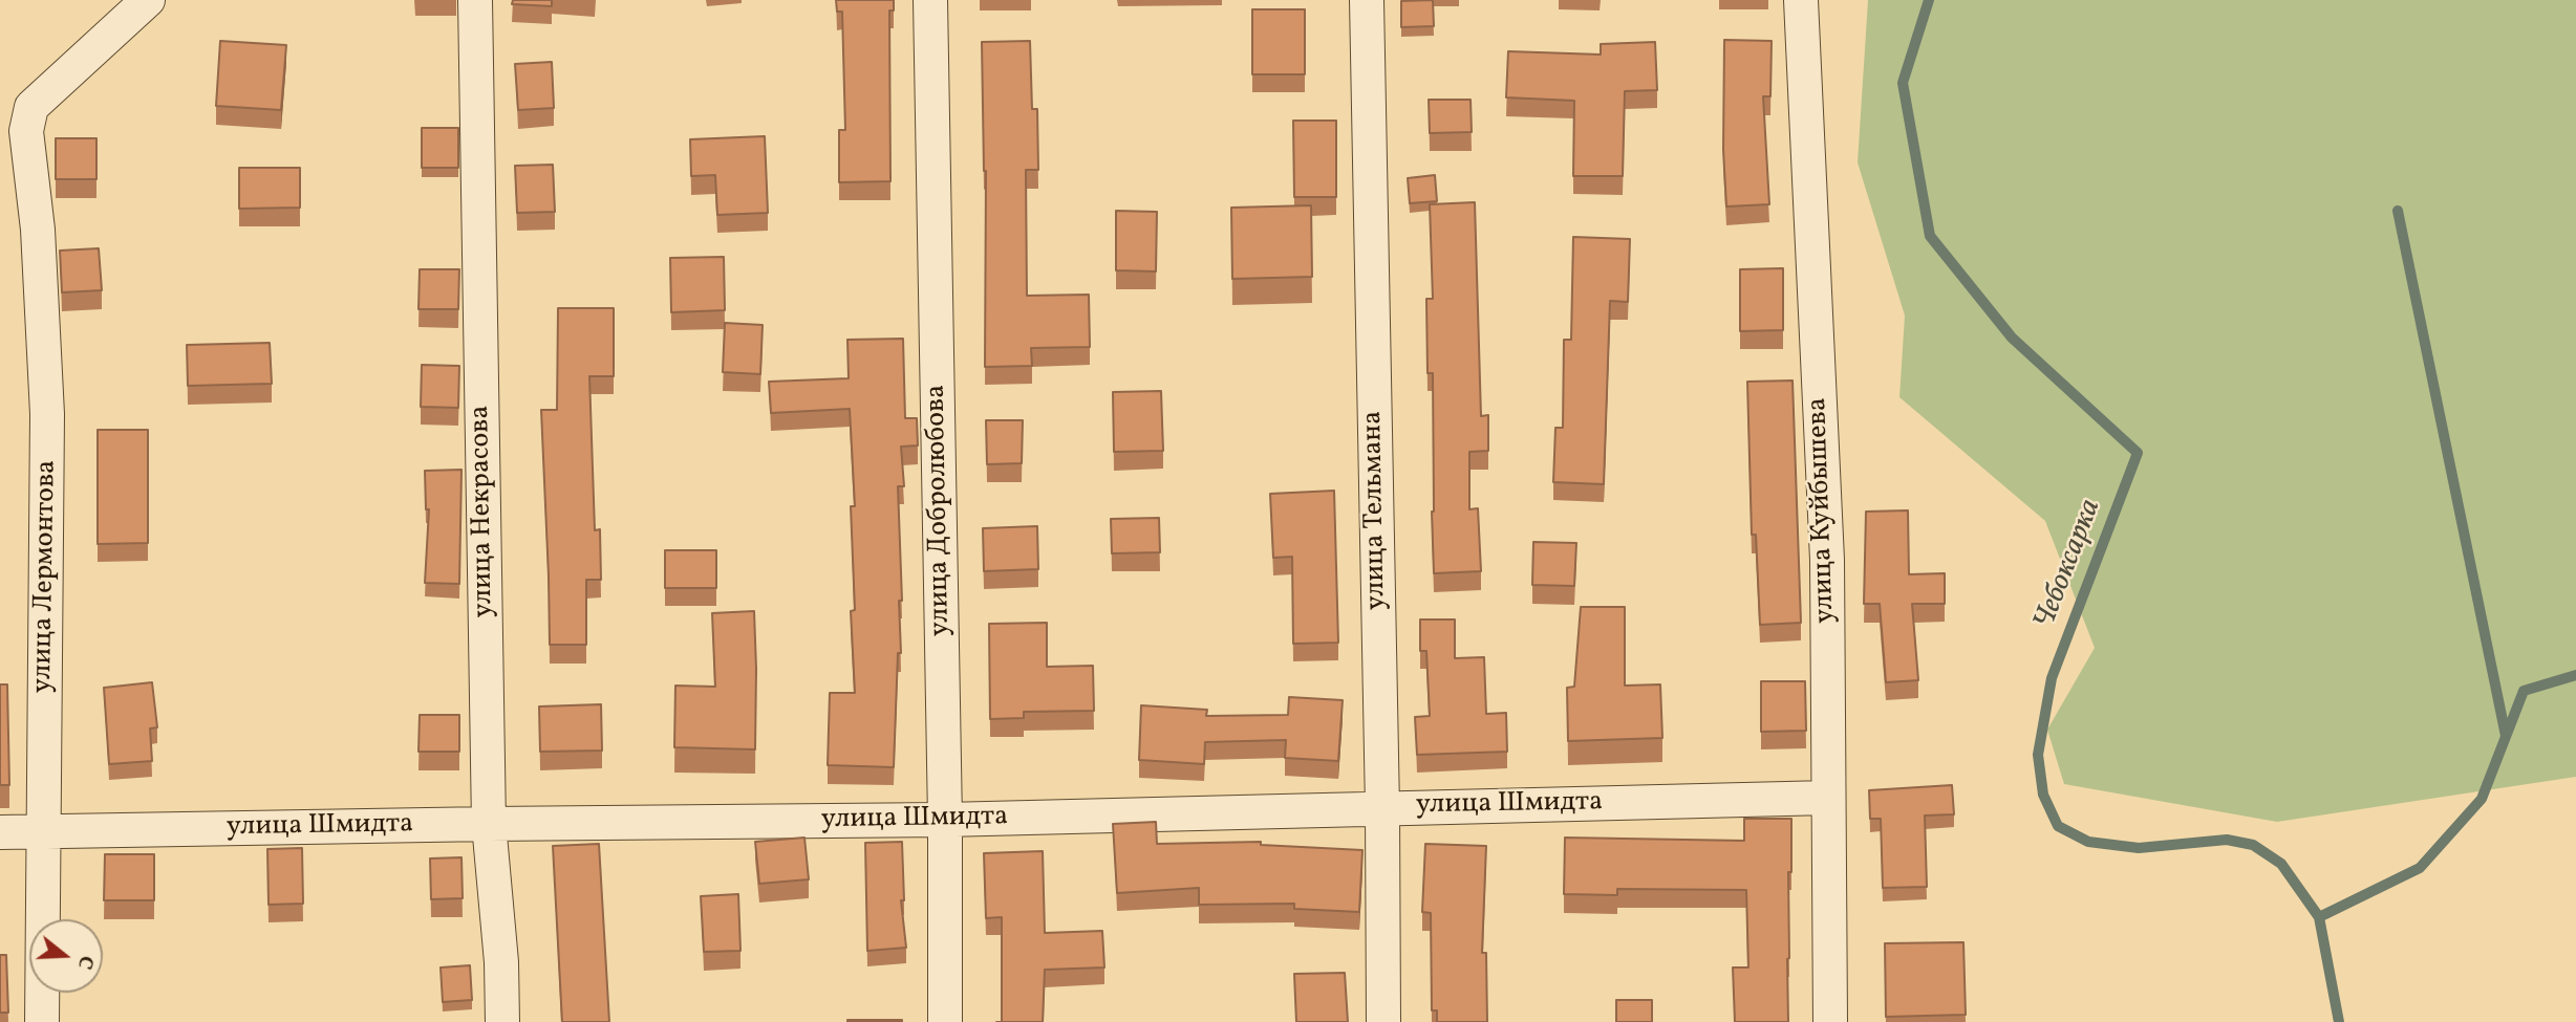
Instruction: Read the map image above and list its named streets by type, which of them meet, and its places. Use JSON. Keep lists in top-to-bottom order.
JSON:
{
  "streets": {
    "street": [
      "улица Добролюбова",
      "улица Тельмана",
      "улица Куйбышева",
      "улица Некрасова",
      "улица Лермонтова",
      "улица Шмидта"
    ]
  },
  "crossings": [
    ["улица Добролюбова", "улица Шмидта"],
    ["улица Тельмана", "улица Шмидта"],
    ["улица Куйбышева", "улица Шмидта"],
    ["улица Некрасова", "улица Шмидта"],
    ["улица Лермонтова", "улица Шмидта"]
  ],
  "water": ["Чебоксарка"],
  "north": "right"
}
